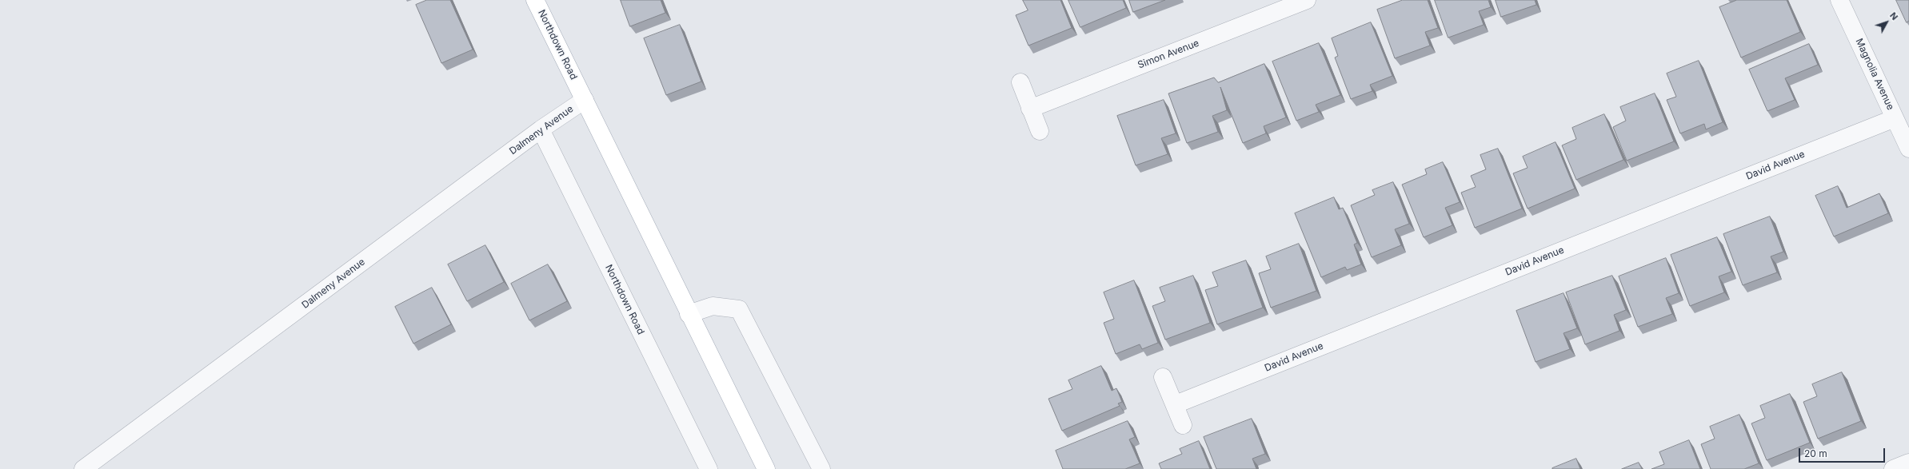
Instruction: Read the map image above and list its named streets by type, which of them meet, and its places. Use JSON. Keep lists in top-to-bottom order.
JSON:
{
  "streets": {
    "main road": ["Northdown Road"],
    "street": [
      "Simon Avenue",
      "Magnolia Avenue",
      "Dalmeny Avenue",
      "David Avenue"
    ]
  },
  "crossings": [
    ["Northdown Road", "Dalmeny Avenue"],
    ["Magnolia Avenue", "David Avenue"]
  ],
  "scale_bar": "20 m",
  "north": "top right"
}
